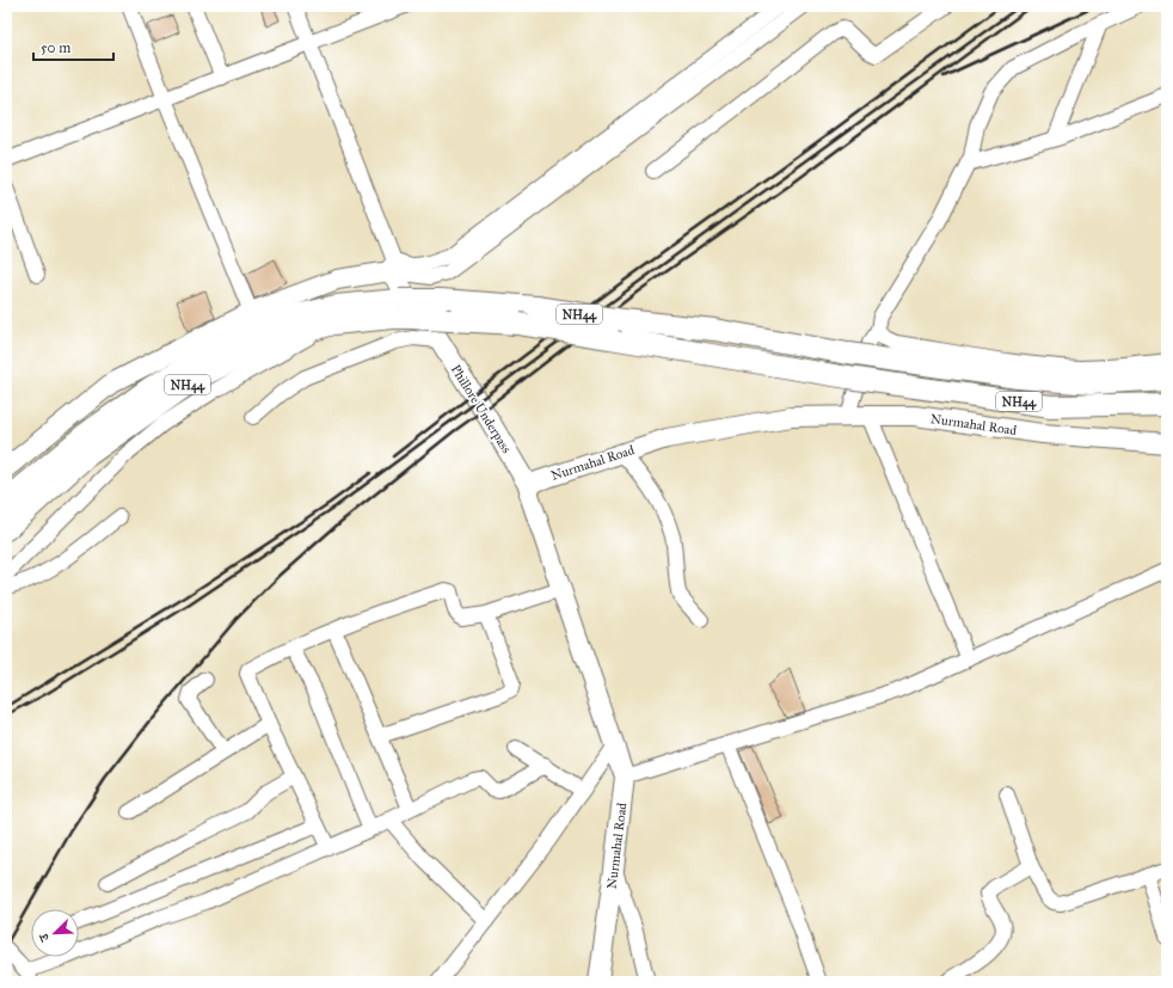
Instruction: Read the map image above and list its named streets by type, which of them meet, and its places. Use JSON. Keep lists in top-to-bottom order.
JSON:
{
  "streets": {
    "highway": ["NH44"],
    "main road": ["Phillore Underpass", "Nurmahal Road"]
  },
  "crossings": [
    ["NH44", "Phillore Underpass"],
    ["Phillore Underpass", "Nurmahal Road"]
  ],
  "scale_bar": "50 m",
  "north": "bottom left"
}
